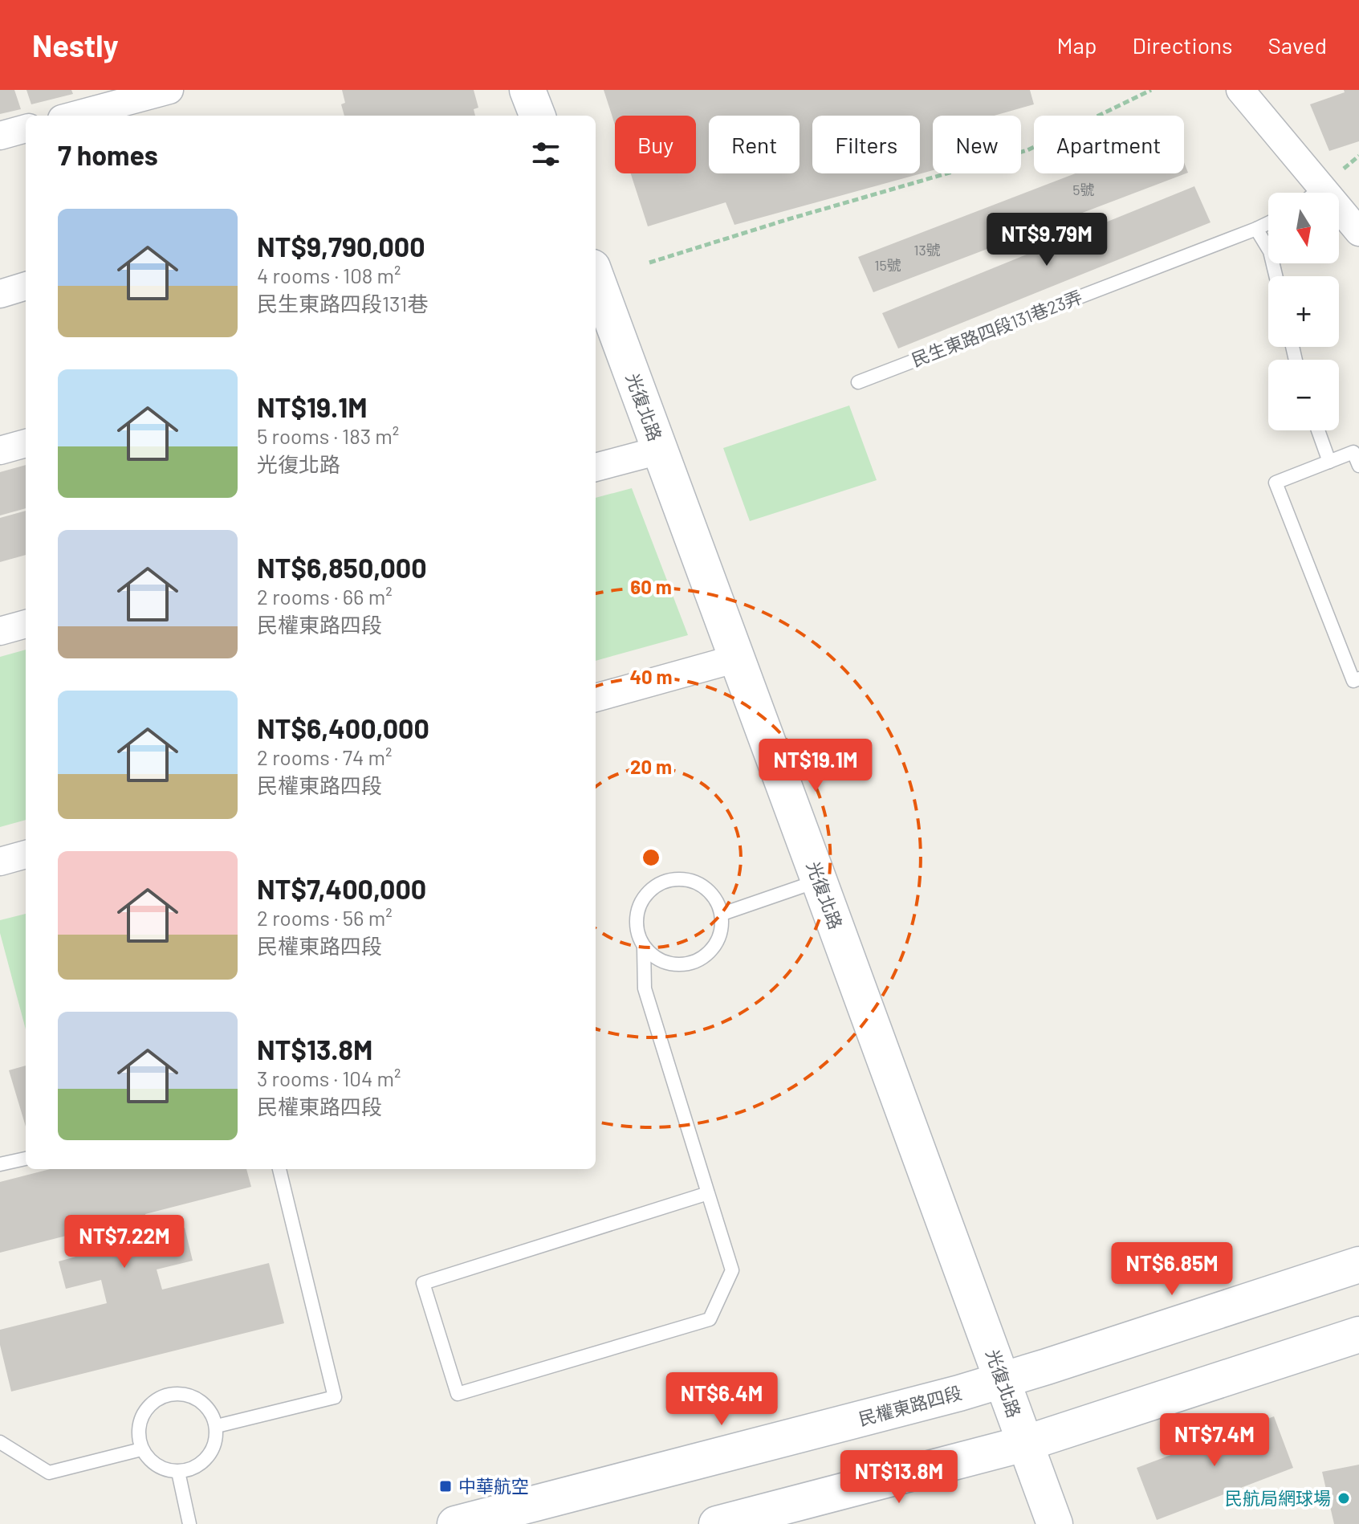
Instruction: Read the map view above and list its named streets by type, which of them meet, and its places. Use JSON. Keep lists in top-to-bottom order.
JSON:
{
  "streets": {
    "main road": ["光復北路", "民權東路四段"],
    "lane": ["民生東路四段131巷23弄"]
  },
  "crossings": [
    ["光復北路", "民權東路四段"]
  ],
  "places": {
    "transit": ["中華航空"],
    "other": ["民航局網球場"]
  },
  "house_numbers": ["5號", "13號", "15號"],
  "north": "bottom",
  "page": {
    "header": "Nestly",
    "nav": ["Map", "Directions", "Saved"],
    "chip": [
      "Buy",
      "Rent",
      "Filters",
      "New",
      "Apartment"
    ],
    "heading": "7 homes",
    "map_buttons": ["+", "−"],
    "list": [
      {
        "name": "NT$9,790,000",
        "note": "4 rooms · 108 m² · 民生東路四段131巷"
      },
      {
        "name": "NT$19.1M",
        "note": "5 rooms · 183 m² · 光復北路"
      },
      {
        "name": "NT$6,850,000",
        "note": "2 rooms · 66 m² · 民權東路四段"
      },
      {
        "name": "NT$6,400,000",
        "note": "2 rooms · 74 m² · 民權東路四段"
      },
      {
        "name": "NT$7,400,000",
        "note": "2 rooms · 56 m² · 民權東路四段"
      },
      {
        "name": "NT$13.8M",
        "note": "3 rooms · 104 m² · 民權東路四段"
      }
    ],
    "price": [
      "NT$9.79M",
      "NT$19.1M",
      "NT$7.22M",
      "NT$6.85M",
      "NT$6.4M",
      "NT$7.4M",
      "NT$13.8M"
    ]
  },
  "rings": ["60 m", "40 m", "20 m"]
}
